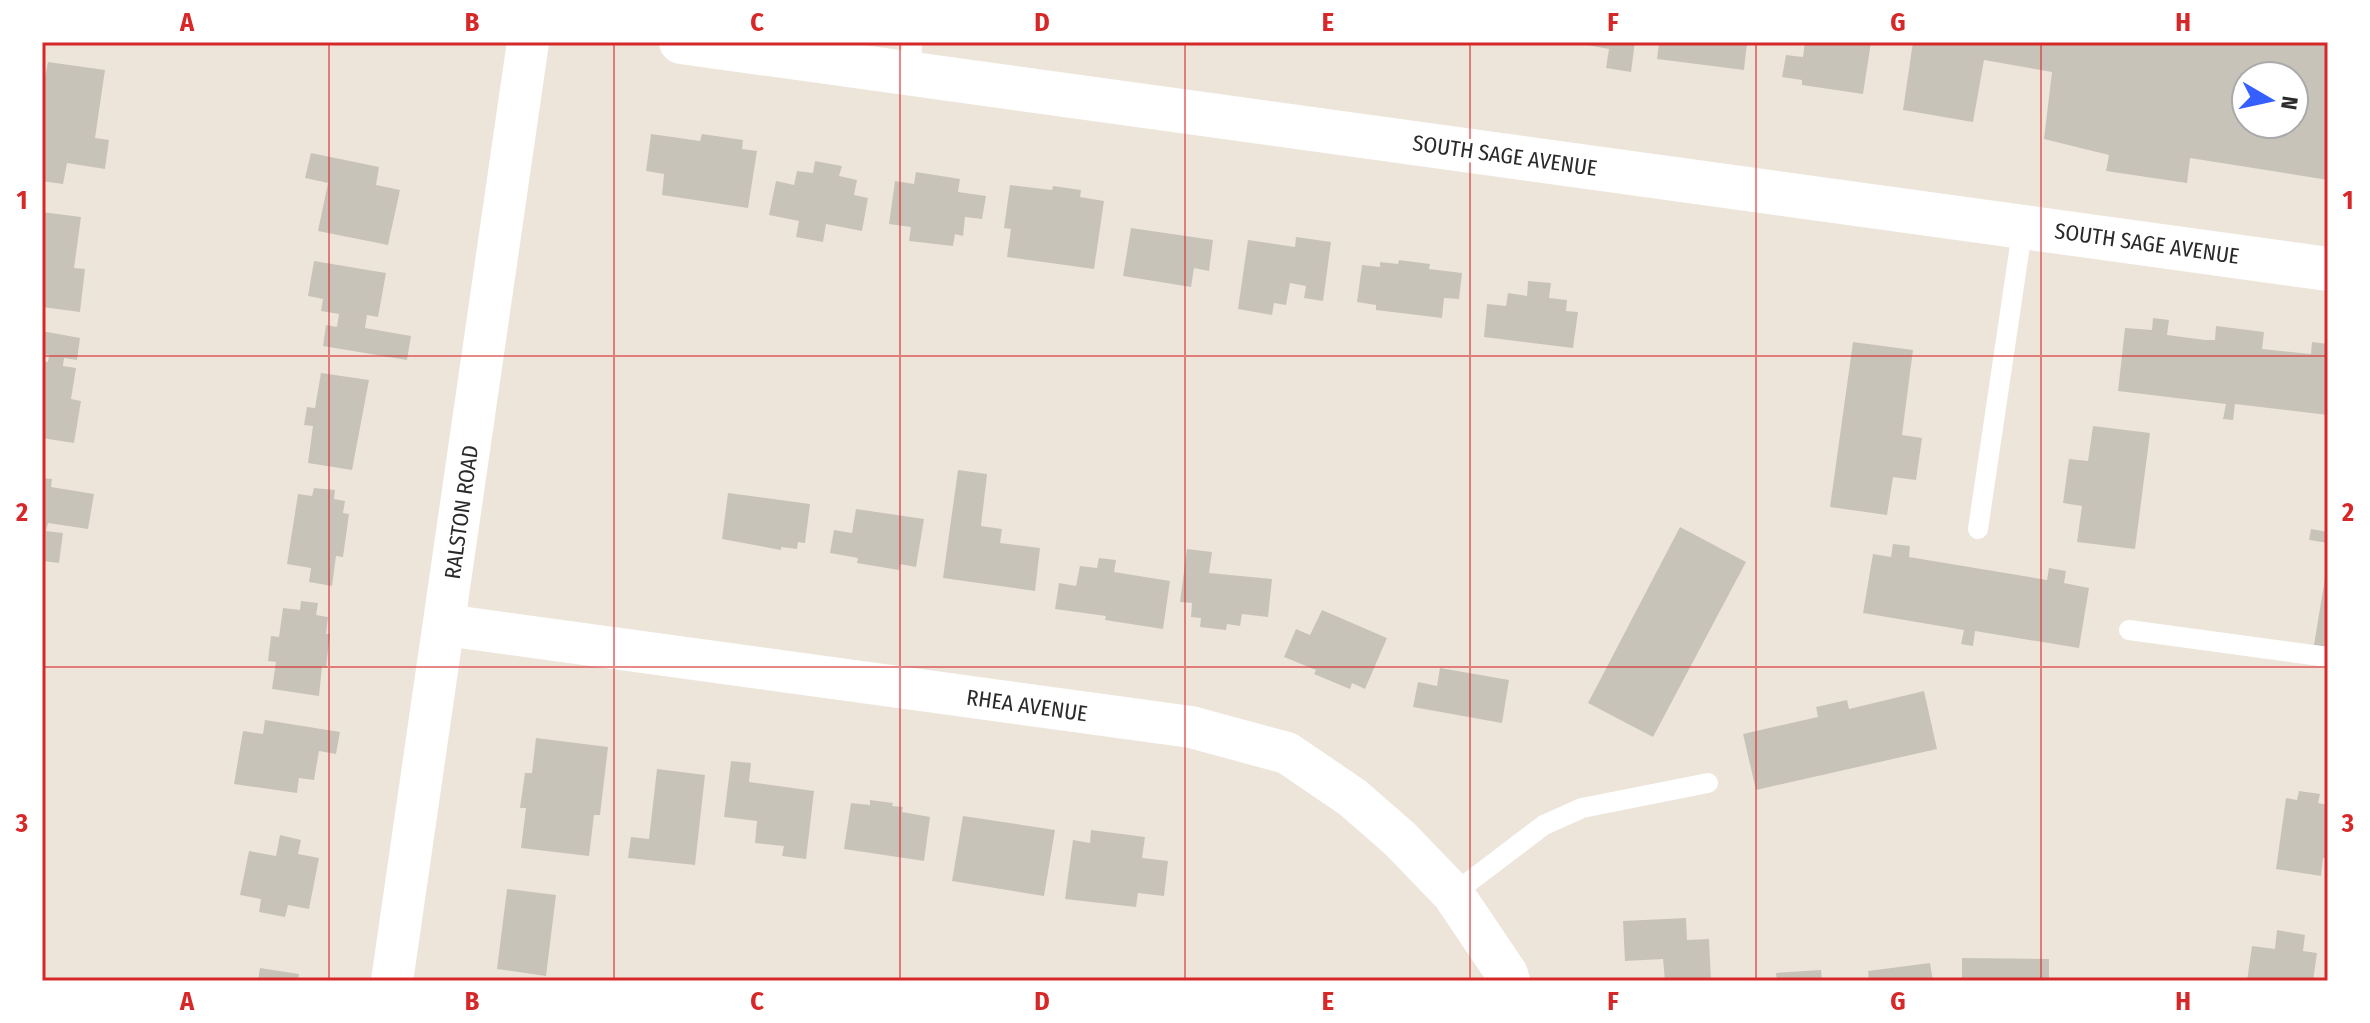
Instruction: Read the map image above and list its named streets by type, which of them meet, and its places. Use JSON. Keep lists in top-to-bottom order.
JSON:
{
  "streets": {
    "street": ["SOUTH SAGE AVENUE", "RALSTON ROAD", "RHEA AVENUE"]
  },
  "crossings": [
    ["RALSTON ROAD", "RHEA AVENUE"]
  ],
  "north": "right",
  "grid": {
    "columns": [
      "A",
      "B",
      "C",
      "D",
      "E",
      "F",
      "G",
      "H"
    ],
    "rows": ["1", "2", "3"]
  }
}
